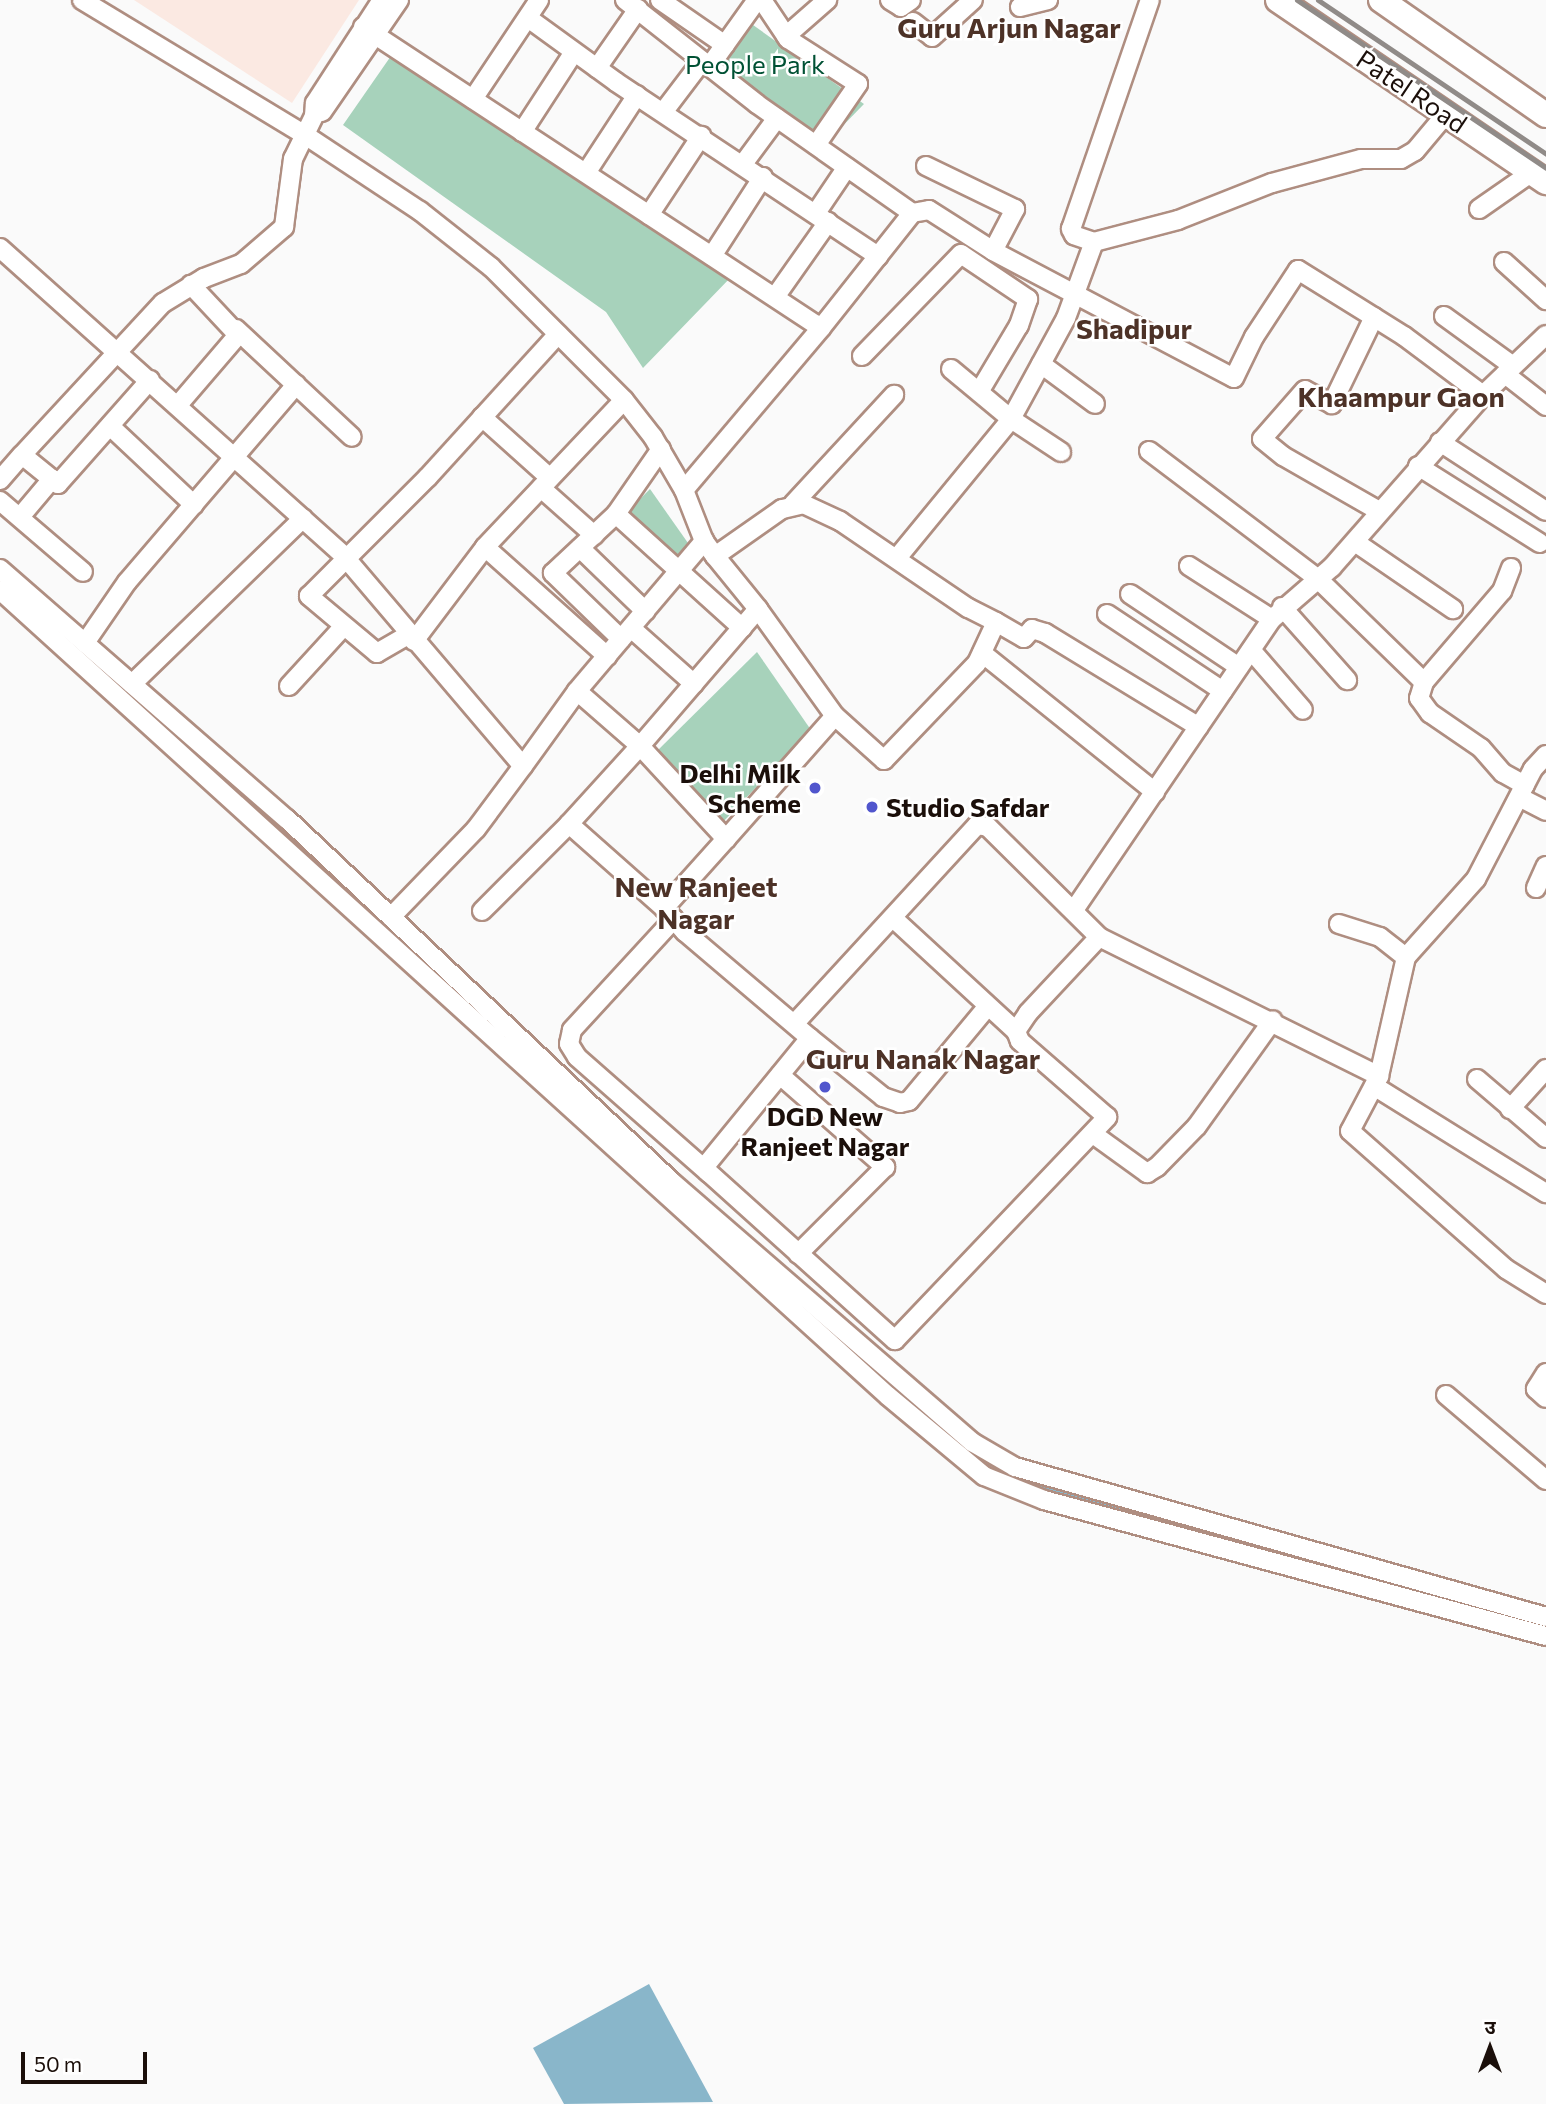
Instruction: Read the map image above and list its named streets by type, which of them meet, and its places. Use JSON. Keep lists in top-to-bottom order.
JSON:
{
  "streets": {
    "main road": ["Patel Road"]
  },
  "districts": [
    "Guru Arjun Nagar",
    "Shadipur",
    "Khaampur Gaon",
    "New Ranjeet Nagar",
    "Guru Nanak Nagar"
  ],
  "parks": ["People Park"],
  "places": ["Delhi Milk Scheme", "Studio Safdar", "DGD New Ranjeet Nagar"],
  "scale_bar": "50 m",
  "north": "top"
}
